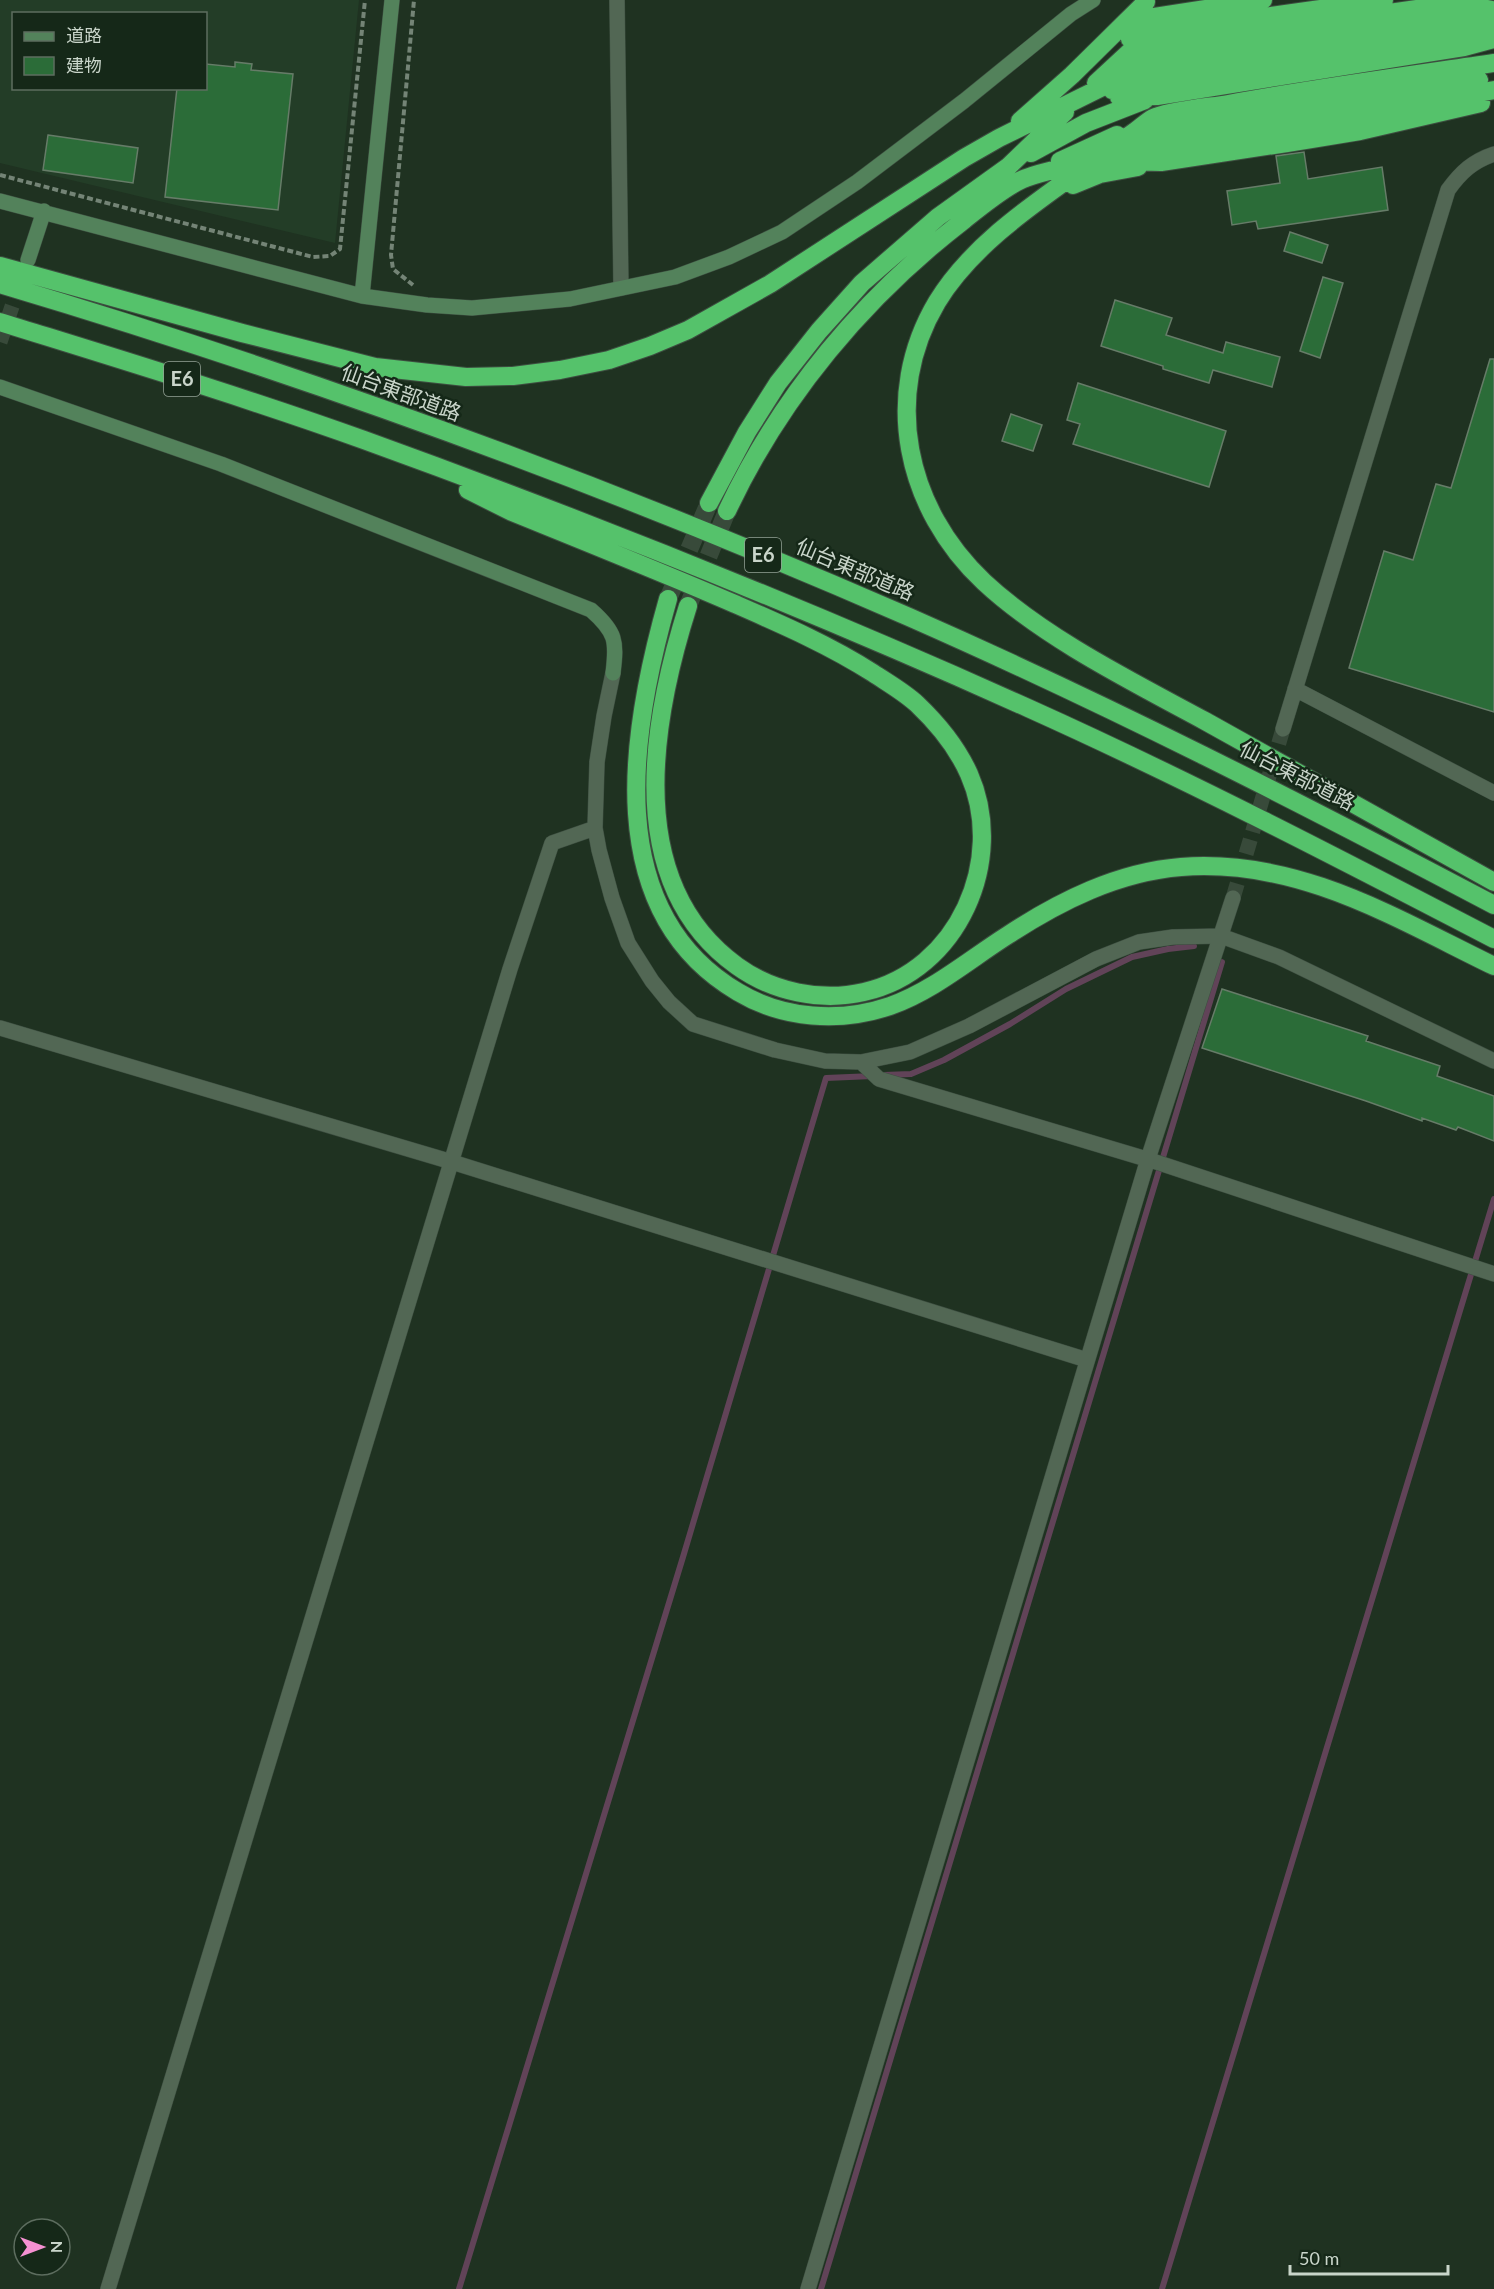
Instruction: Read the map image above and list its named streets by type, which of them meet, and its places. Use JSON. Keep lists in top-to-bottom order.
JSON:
{
  "streets": {
    "highway": ["E6", "仙台東部道路"]
  },
  "legend": ["道路", "建物"],
  "scale_bar": "50 m",
  "north": "right"
}
